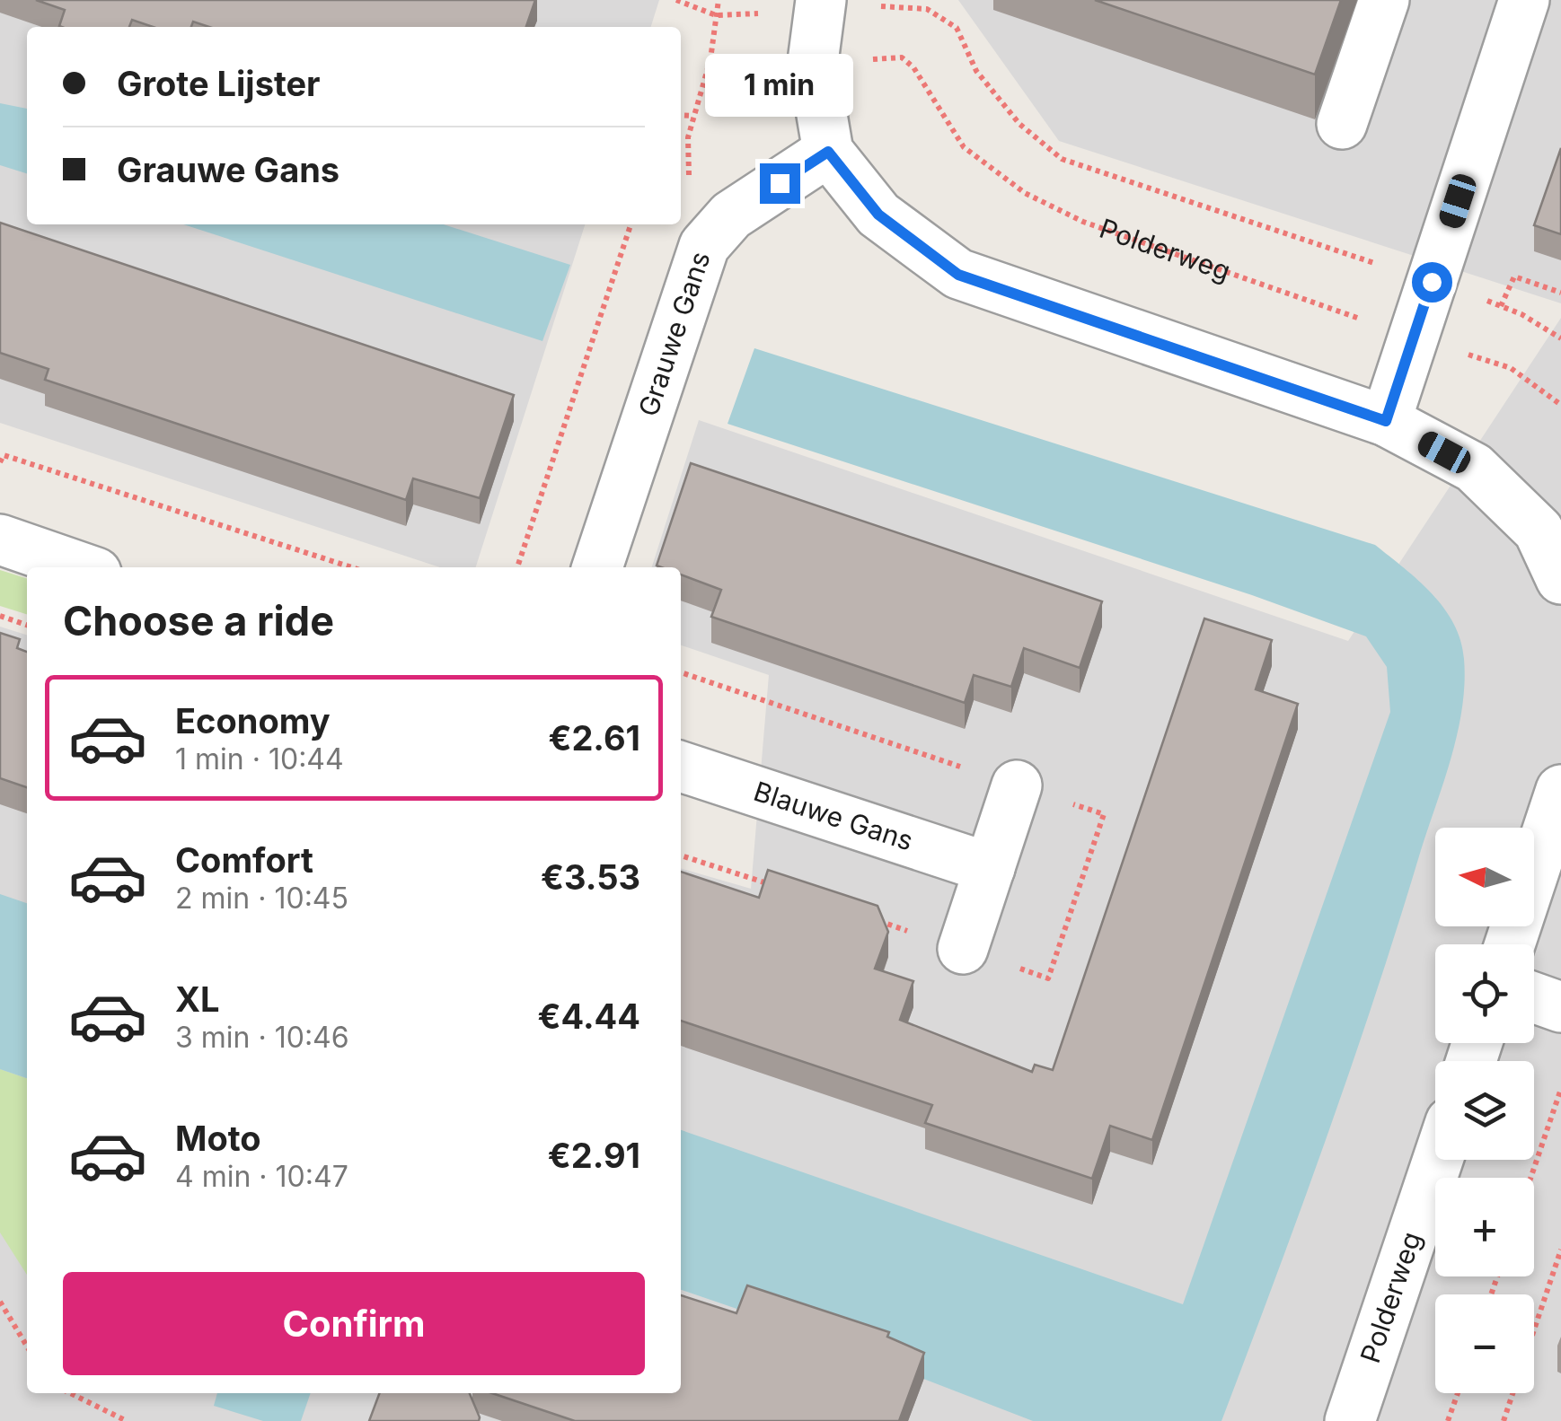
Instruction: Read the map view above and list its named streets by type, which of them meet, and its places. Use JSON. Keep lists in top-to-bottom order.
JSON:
{
  "streets": {
    "street": ["Polderweg", "Grauwe Gans", "Blauwe Gans"]
  },
  "north": "left",
  "page": {
    "banner": ["Grote Lijster", "Grauwe Gans"],
    "bubble": "1 min",
    "heading": "Choose a ride",
    "list": [
      {
        "name": "Economy",
        "note": "1 min · 10:44",
        "value": "€2.61"
      },
      {
        "name": "Comfort",
        "note": "2 min · 10:45",
        "value": "€3.53"
      },
      {
        "name": "XL",
        "note": "3 min · 10:46",
        "value": "€4.44"
      },
      {
        "name": "Moto",
        "note": "4 min · 10:47",
        "value": "€2.91"
      }
    ],
    "map_buttons": ["+", "−"],
    "buttons": "Confirm"
  }
}
